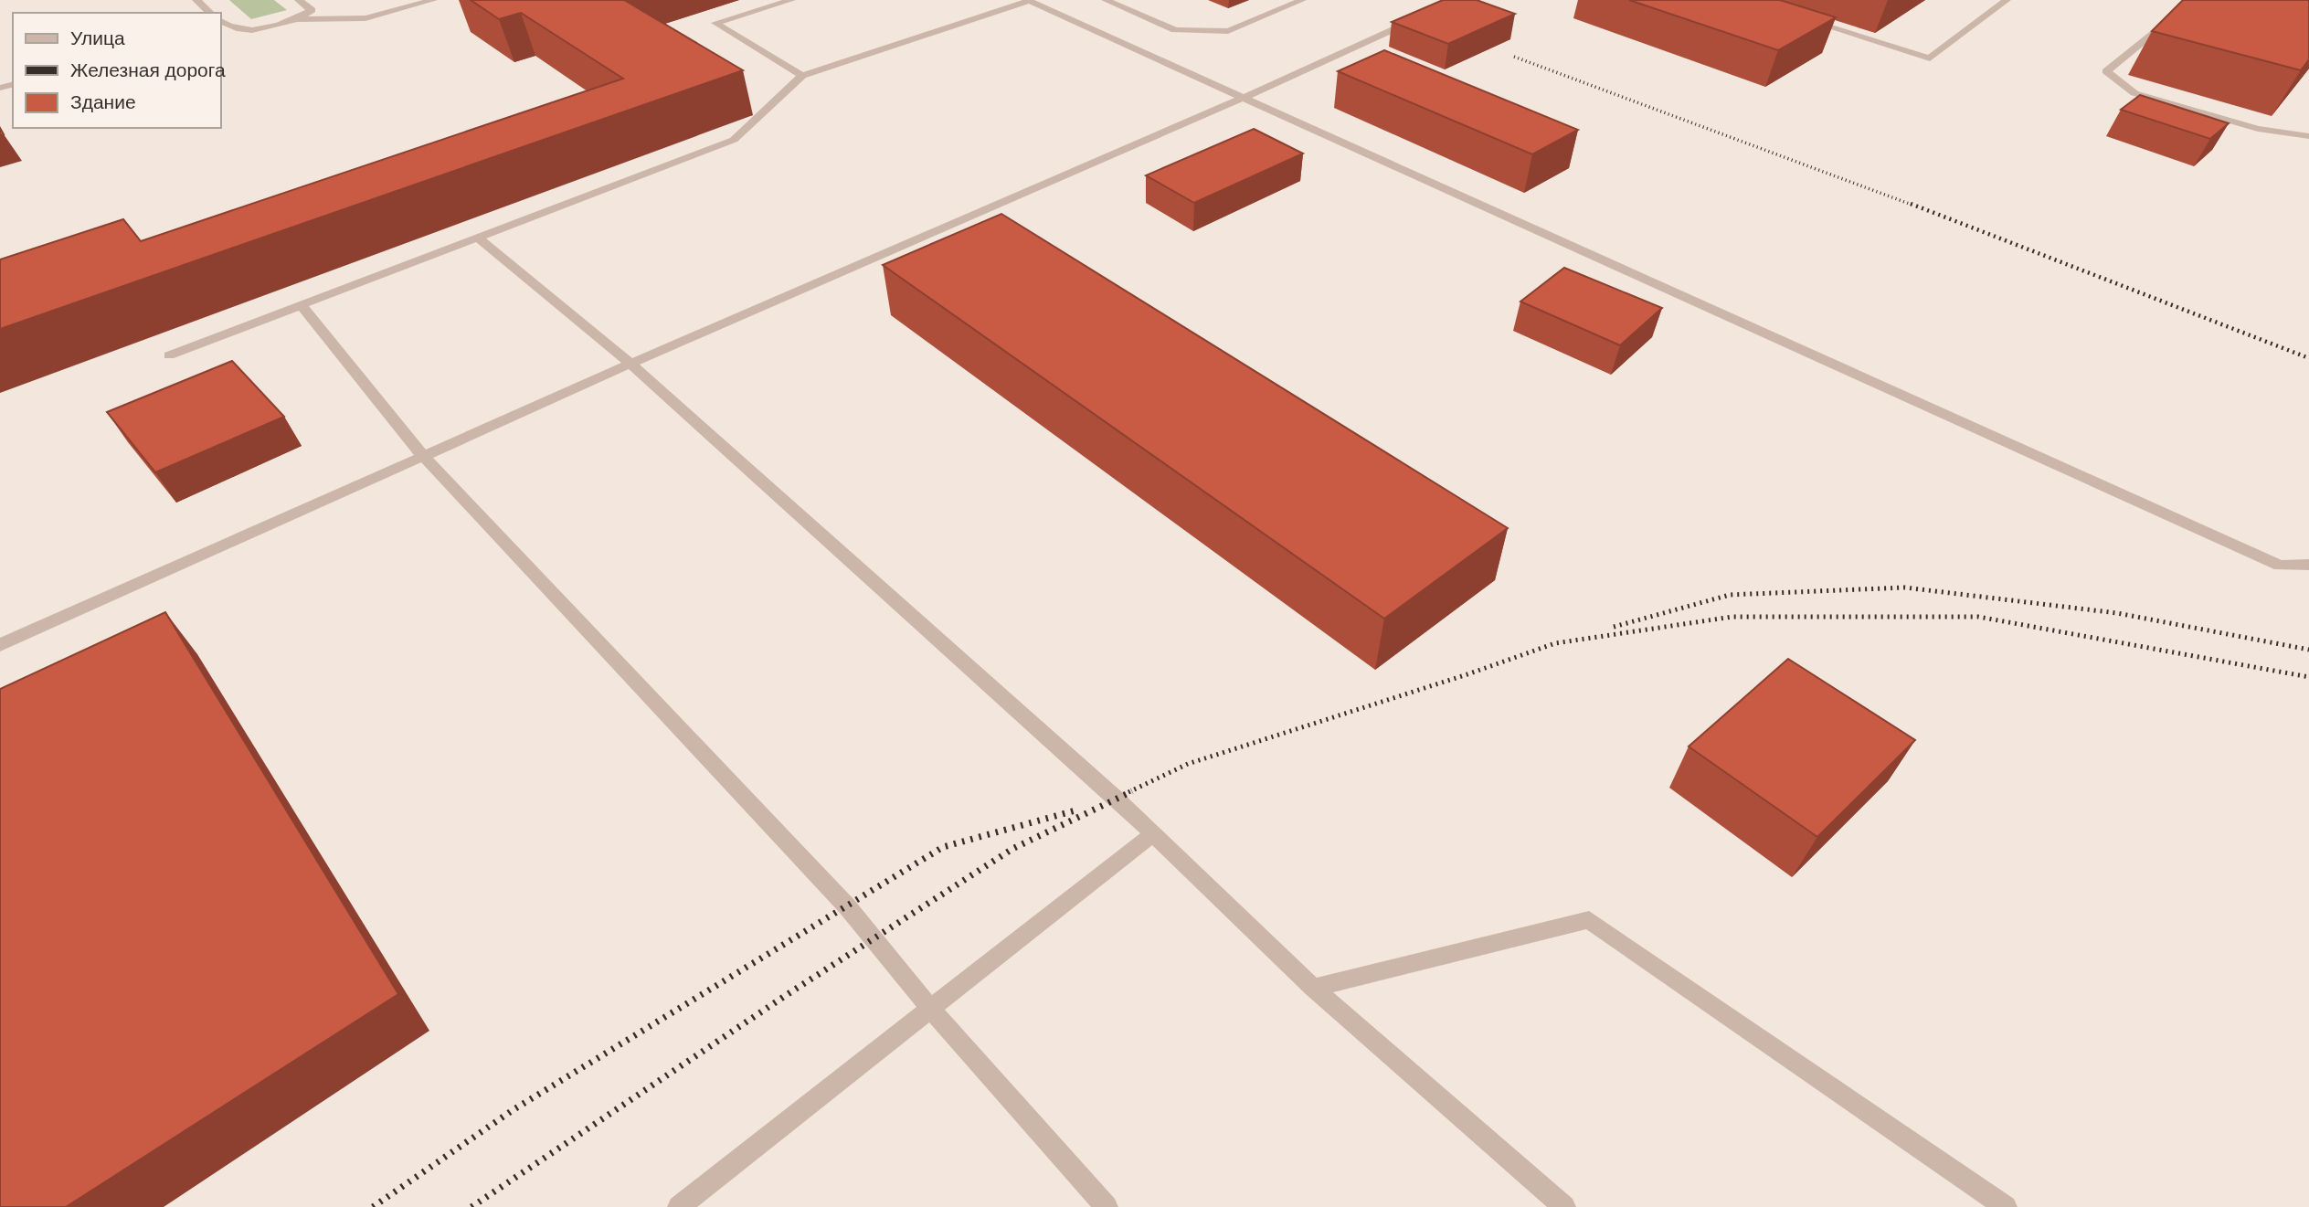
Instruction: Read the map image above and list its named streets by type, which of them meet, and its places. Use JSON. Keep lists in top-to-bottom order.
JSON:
{
  "legend": ["Улица", "Железная дорога", "Здание"]
}
